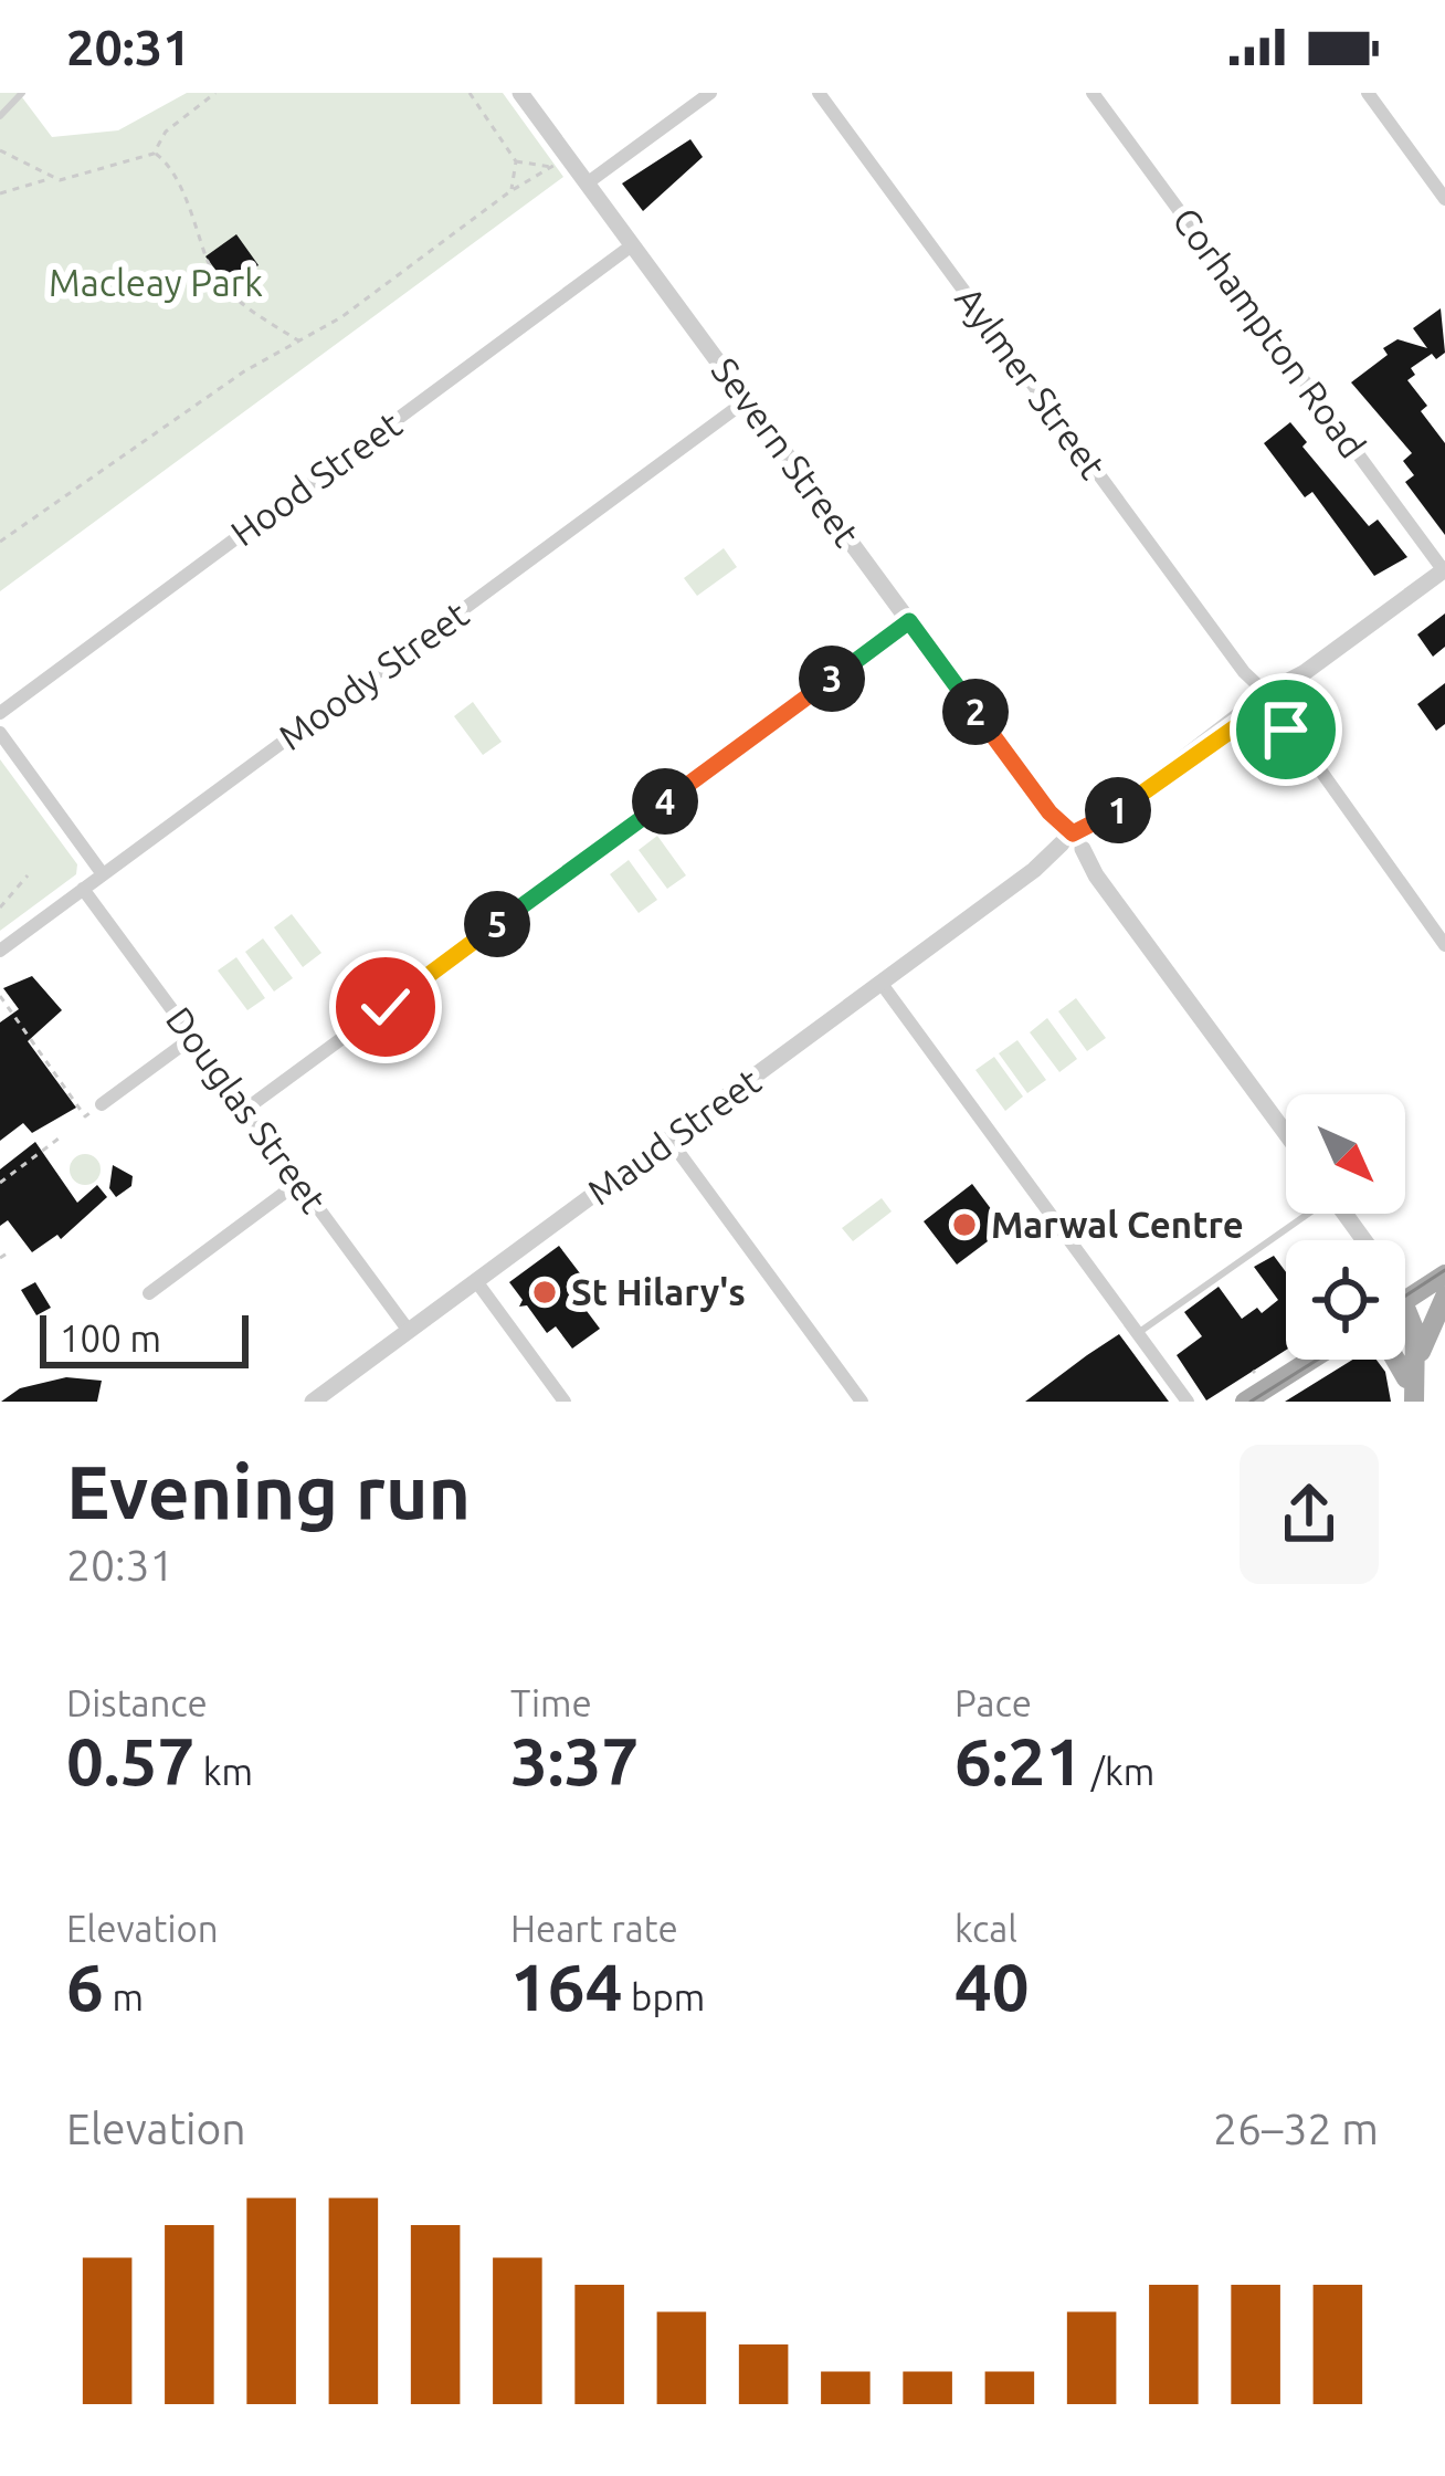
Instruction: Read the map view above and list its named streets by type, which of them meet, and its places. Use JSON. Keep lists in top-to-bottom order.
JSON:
{
  "streets": {
    "street": [
      "Corhampton Road",
      "Aylmer Street",
      "Severn Street",
      "Hood Street",
      "Moody Street",
      "Douglas Street",
      "Maud Street"
    ]
  },
  "crossings": [
    ["Corhampton Road", "Maud Street"],
    ["Aylmer Street", "Maud Street"],
    ["Severn Street", "Hood Street"],
    ["Severn Street", "Moody Street"],
    ["Severn Street", "Maud Street"],
    ["Moody Street", "Douglas Street"],
    ["Douglas Street", "Maud Street"]
  ],
  "parks": ["Macleay Park"],
  "places": ["Marwal Centre", "St Hilary's"],
  "scale_bar": "100 m",
  "north": "bottom right",
  "page": {
    "status": "20:31",
    "pins": [
      "3",
      "2",
      "4",
      "1",
      "5"
    ],
    "scale": "100 m",
    "heading": ["Evening run", "20:31"],
    "stats": [
      ["Distance", "0.57 km"],
      ["Time", "3:37"],
      ["Pace", "6:21 /km"],
      ["Elevation", "6 m"],
      ["Heart rate", "164 bpm"],
      ["kcal", "40"]
    ],
    "chart": ["Elevation", "26–32 m"]
  }
}
